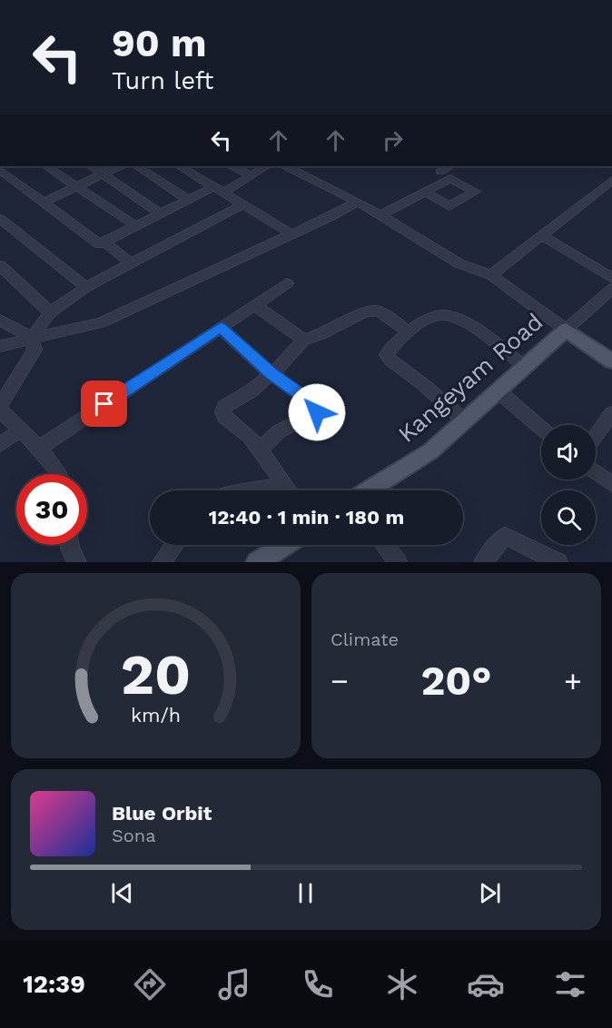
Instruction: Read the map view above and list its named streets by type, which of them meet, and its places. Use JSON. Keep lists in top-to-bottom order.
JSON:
{
  "streets": {
    "main road": ["Kangeyam Road"]
  },
  "page": {
    "turn": ["90 m", "Turn left"],
    "limit": "30",
    "trip": "12:40 · 1 min · 180 m",
    "tile": "Climate",
    "heat": ["−", "20°", "+"],
    "song": ["Blue Orbit", "Sona"],
    "tabs": "12:39",
    "gauge": ["20", "km/h"]
  }
}
